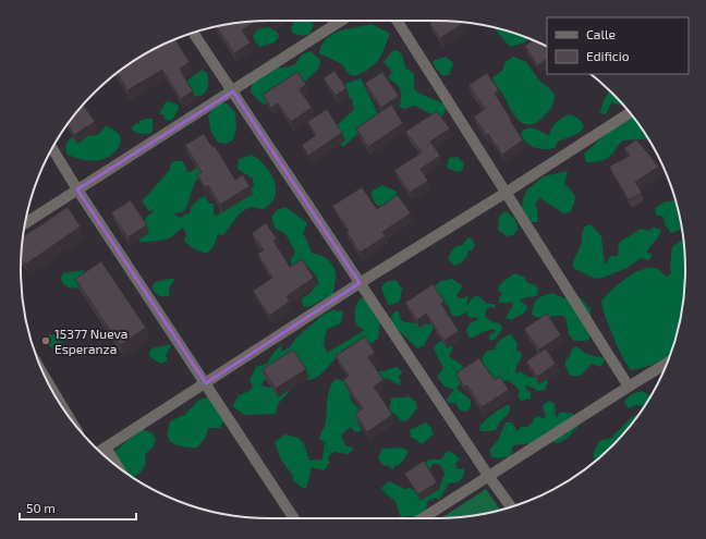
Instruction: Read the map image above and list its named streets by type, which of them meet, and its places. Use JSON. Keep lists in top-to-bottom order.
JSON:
{
  "places": ["15377 Nueva Esperanza"],
  "legend": ["Calle", "Edificio"],
  "scale_bar": "50 m"
}
